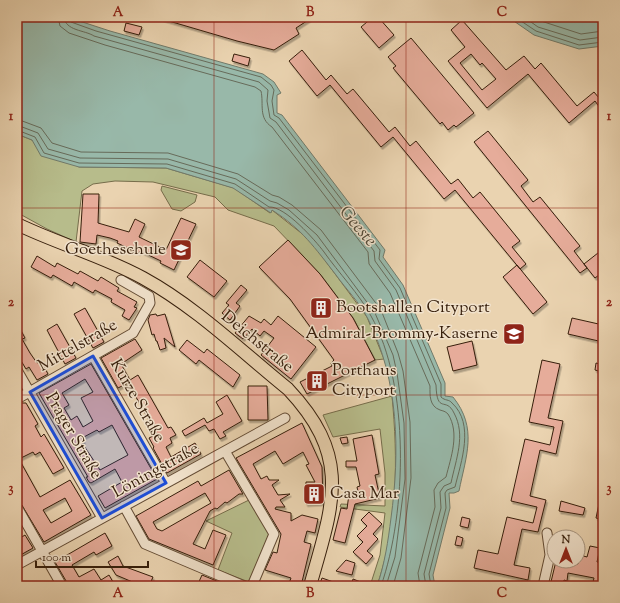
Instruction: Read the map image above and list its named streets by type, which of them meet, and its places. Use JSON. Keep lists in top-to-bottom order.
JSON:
{
  "streets": {
    "main road": ["Deichstraße"],
    "street": [
      "Mittelstraße",
      "Kurze Straße",
      "Prager Straße",
      "Löningstraße"
    ]
  },
  "crossings": [
    ["Mittelstraße", "Kurze Straße"],
    ["Mittelstraße", "Prager Straße"],
    ["Kurze Straße", "Löningstraße"],
    ["Prager Straße", "Löningstraße"]
  ],
  "water": ["Geeste"],
  "places": {
    "school or university": ["Goetheschule", "Admiral-Brommy-Kaserne"],
    "building": ["Bootshallen Cityport", "Porthaus Cityport", "Casa Mar"]
  },
  "scale_bar": "100 m",
  "north": "top",
  "grid": {
    "columns": ["A", "B", "C"],
    "rows": ["1", "2", "3"]
  }
}
